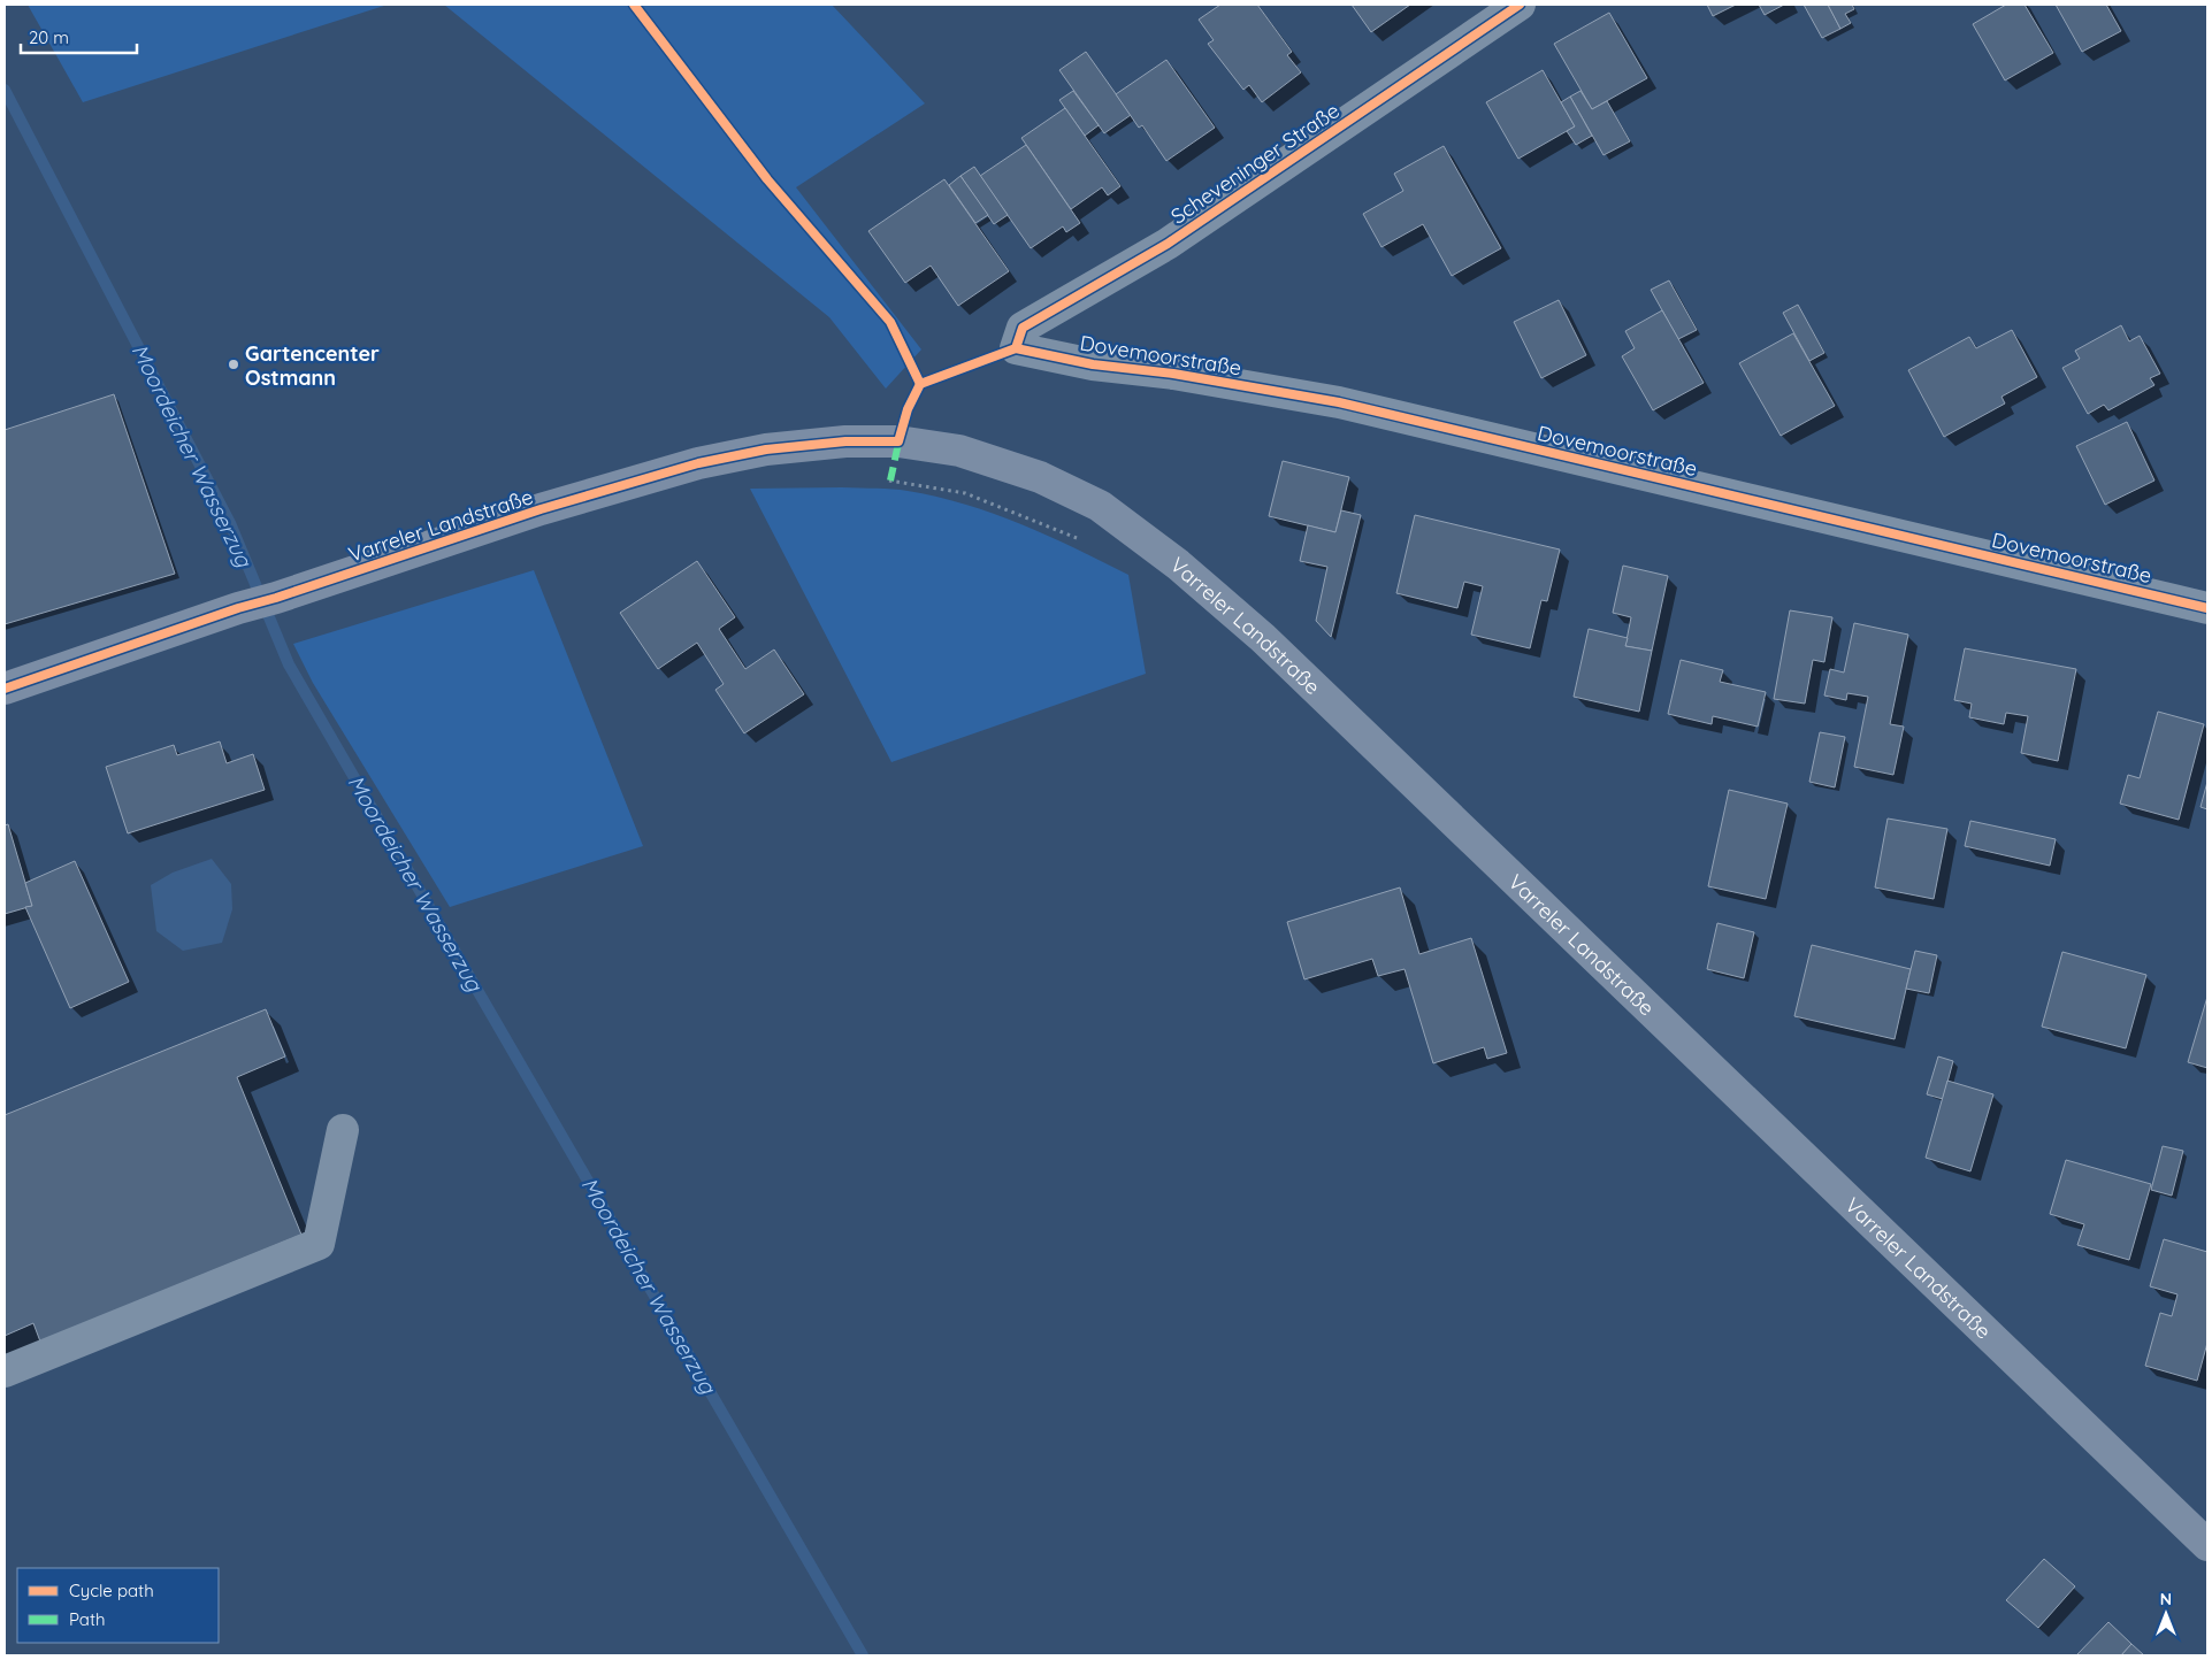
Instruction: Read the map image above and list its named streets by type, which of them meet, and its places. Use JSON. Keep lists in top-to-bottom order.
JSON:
{
  "streets": {
    "main road": ["Varreler Landstraße"],
    "street": ["Scheveninger Straße", "Dovemoorstraße"]
  },
  "crossings": [
    ["Scheveninger Straße", "Dovemoorstraße"]
  ],
  "water": ["Moordeicher Wasserzug"],
  "places": ["Gartencenter Ostmann"],
  "legend": ["Cycle path", "Path"],
  "scale_bar": "20 m",
  "north": "top"
}
